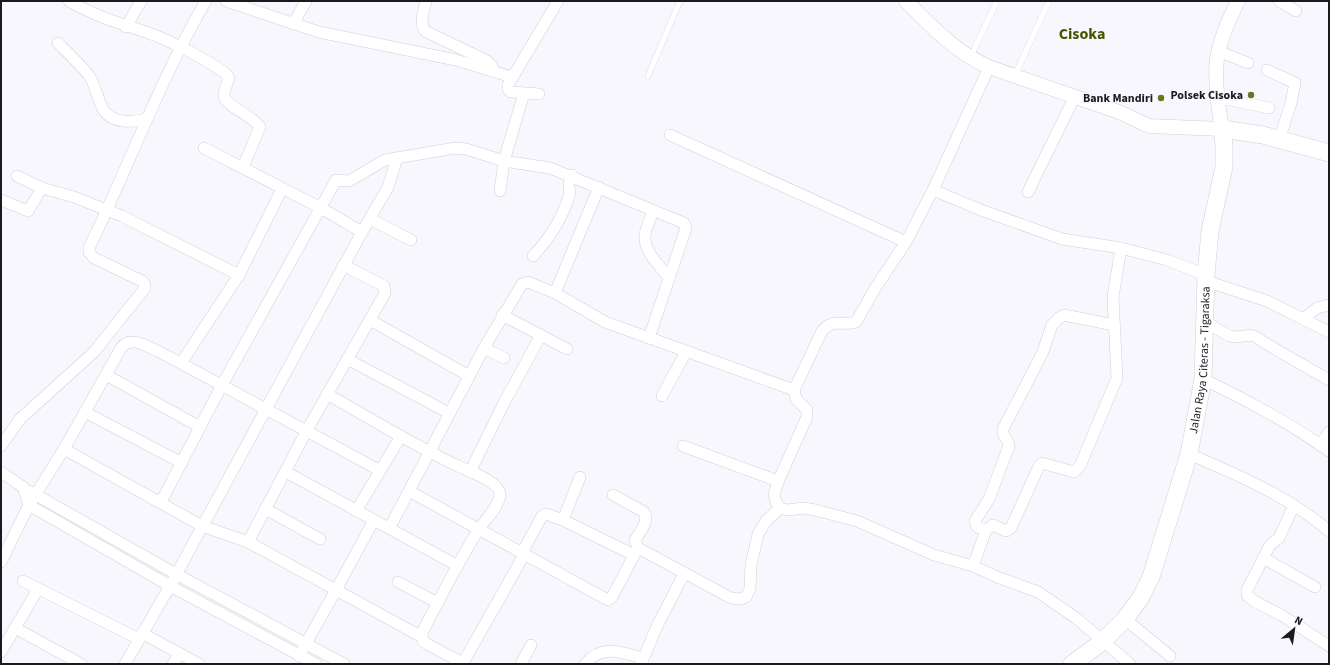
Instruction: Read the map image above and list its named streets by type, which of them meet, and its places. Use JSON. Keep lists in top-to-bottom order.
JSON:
{
  "streets": {
    "main road": ["Jalan Raya Citeras - Tigaraksa"]
  },
  "districts": ["Cisoka"],
  "places": ["Polsek Cisoka", "Bank Mandiri"],
  "north": "top right"
}
